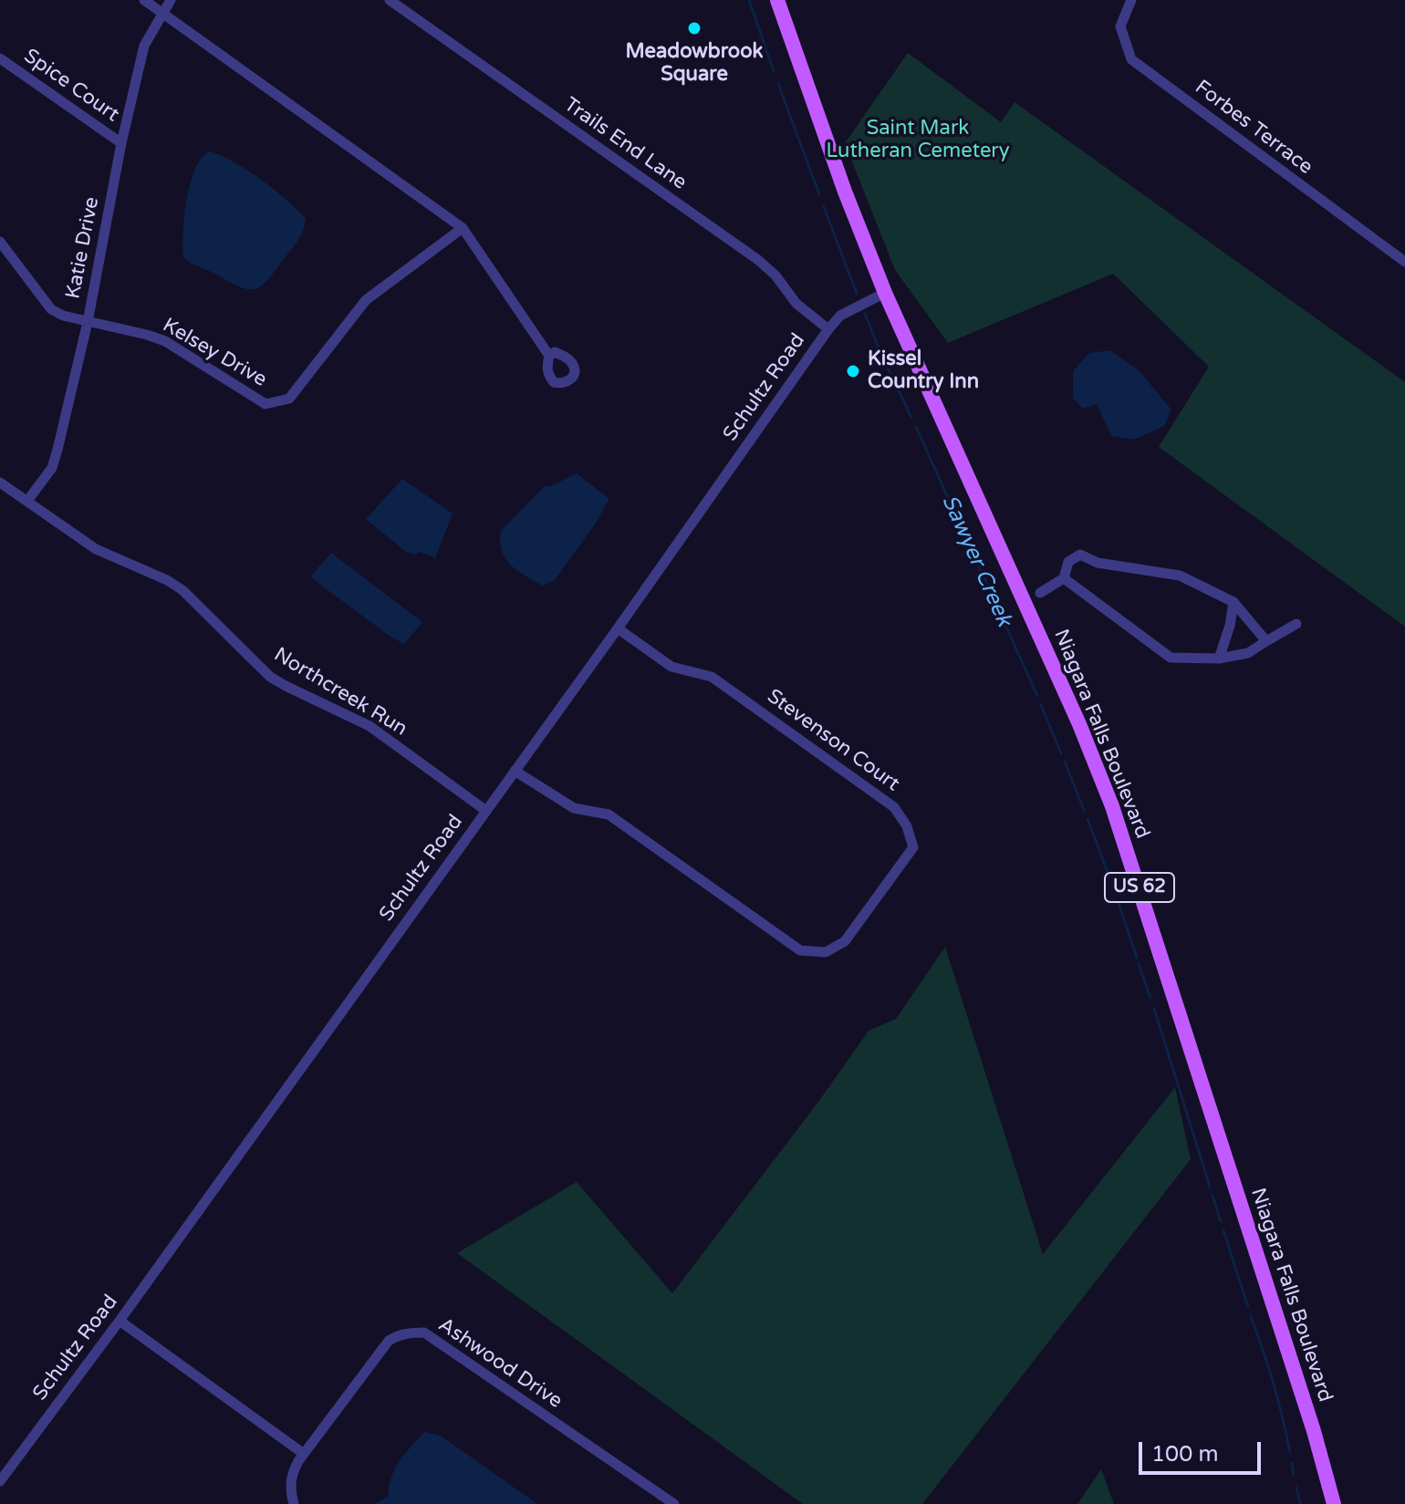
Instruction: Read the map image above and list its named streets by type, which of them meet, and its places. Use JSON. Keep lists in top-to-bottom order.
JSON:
{
  "streets": {
    "main road": ["Niagara Falls Boulevard", "US 62"],
    "street": [
      "Spice Court",
      "Forbes Terrace",
      "Trails End Lane",
      "Katie Drive",
      "Kelsey Drive",
      "Schultz Road",
      "Northcreek Run",
      "Stevenson Court",
      "Ashwood Drive"
    ]
  },
  "crossings": [
    ["Spice Court", "Katie Drive"],
    ["Trails End Lane", "Schultz Road"],
    ["Katie Drive", "Kelsey Drive"],
    ["Katie Drive", "Northcreek Run"],
    ["Schultz Road", "Northcreek Run"],
    ["Schultz Road", "Niagara Falls Boulevard"],
    ["Schultz Road", "Stevenson Court"]
  ],
  "water": ["Sawyer Creek"],
  "parks": ["Saint Mark Lutheran Cemetery"],
  "places": ["Meadowbrook Square", "Kissel Country Inn"],
  "scale_bar": "100 m"
}
